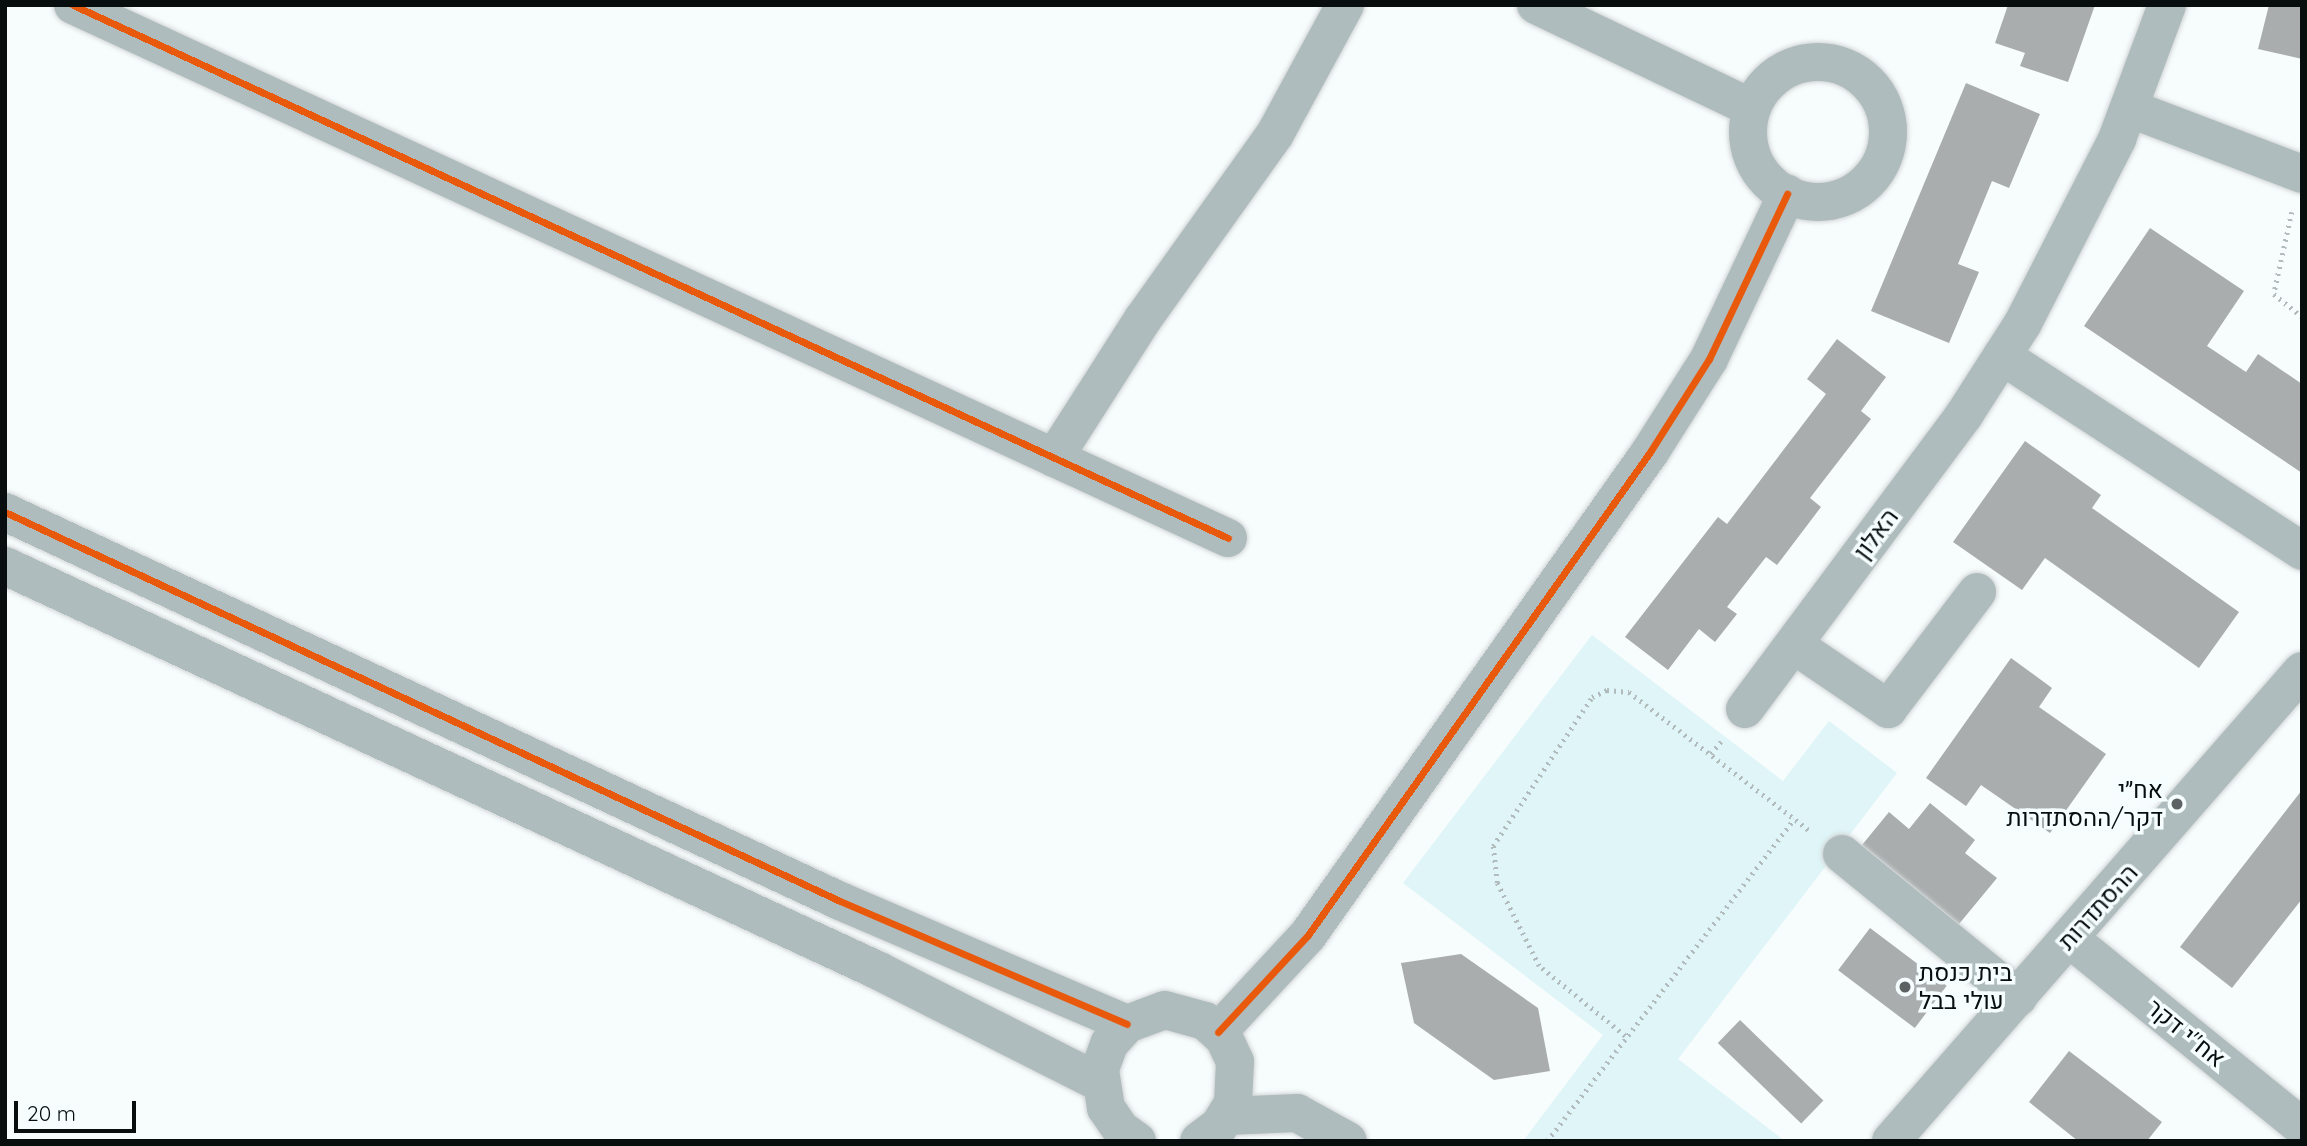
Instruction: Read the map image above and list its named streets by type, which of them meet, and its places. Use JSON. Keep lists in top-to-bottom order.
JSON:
{
  "streets": {
    "street": ["האלון", "ההסתדרות", "אח\"י דקר"]
  },
  "crossings": [
    ["ההסתדרות", "אח\"י דקר"]
  ],
  "places": ["אח״י דקר/ההסתדרות", "בית כנסת עולי בבל"],
  "scale_bar": "20 m"
}
